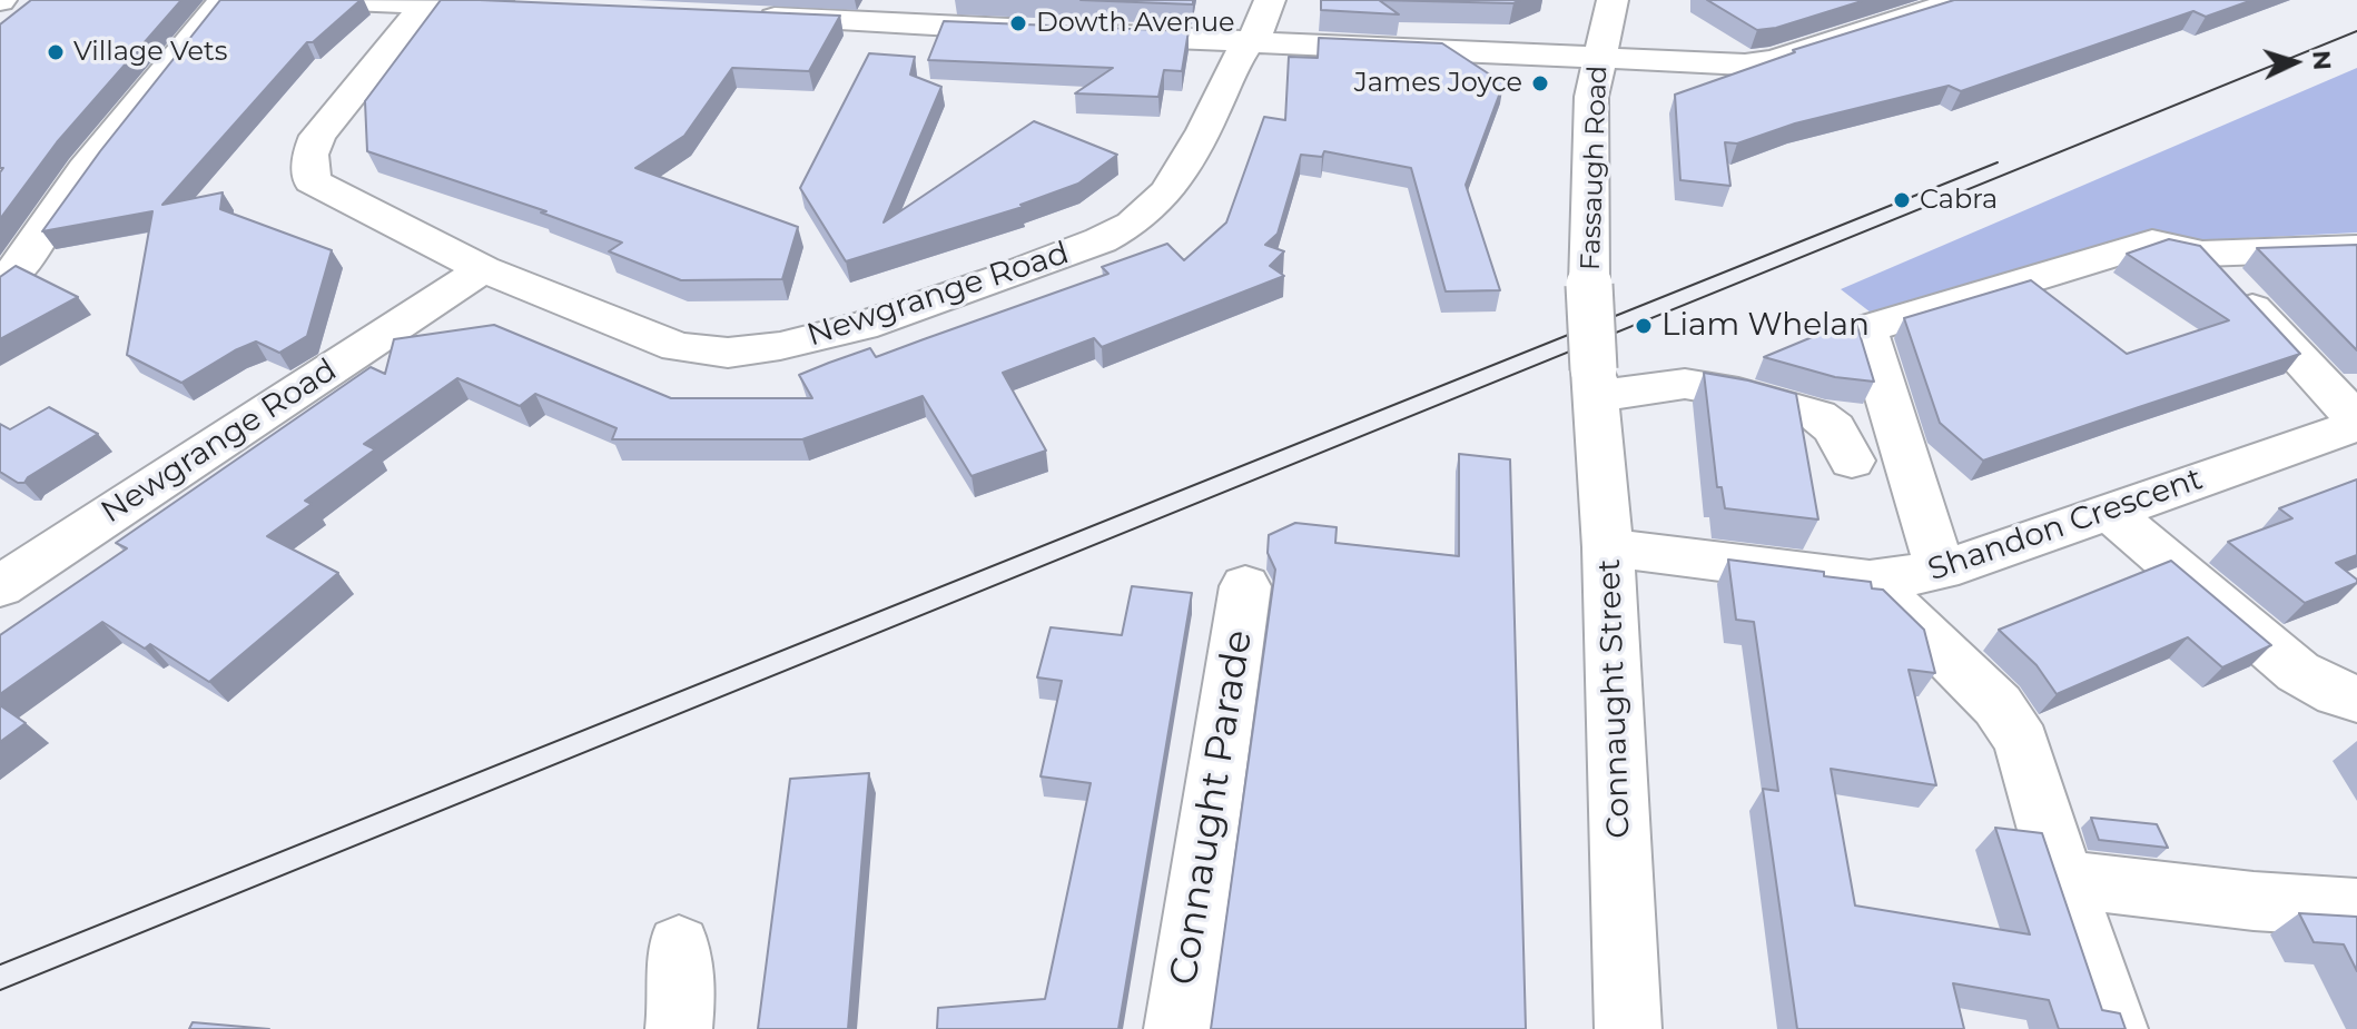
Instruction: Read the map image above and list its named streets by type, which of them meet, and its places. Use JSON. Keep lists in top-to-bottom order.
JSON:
{
  "streets": {
    "street": [
      "Fassaugh Road",
      "Newgrange Road",
      "Shandon Crescent",
      "Connaught Street",
      "Connaught Parade"
    ]
  },
  "crossings": [
    ["Fassaugh Road", "Connaught Street"],
    ["Shandon Crescent", "Connaught Street"]
  ],
  "places": [
    "Dowth Avenue",
    "Village Vets",
    "James Joyce",
    "Cabra",
    "Liam Whelan"
  ],
  "north": "right"
}
